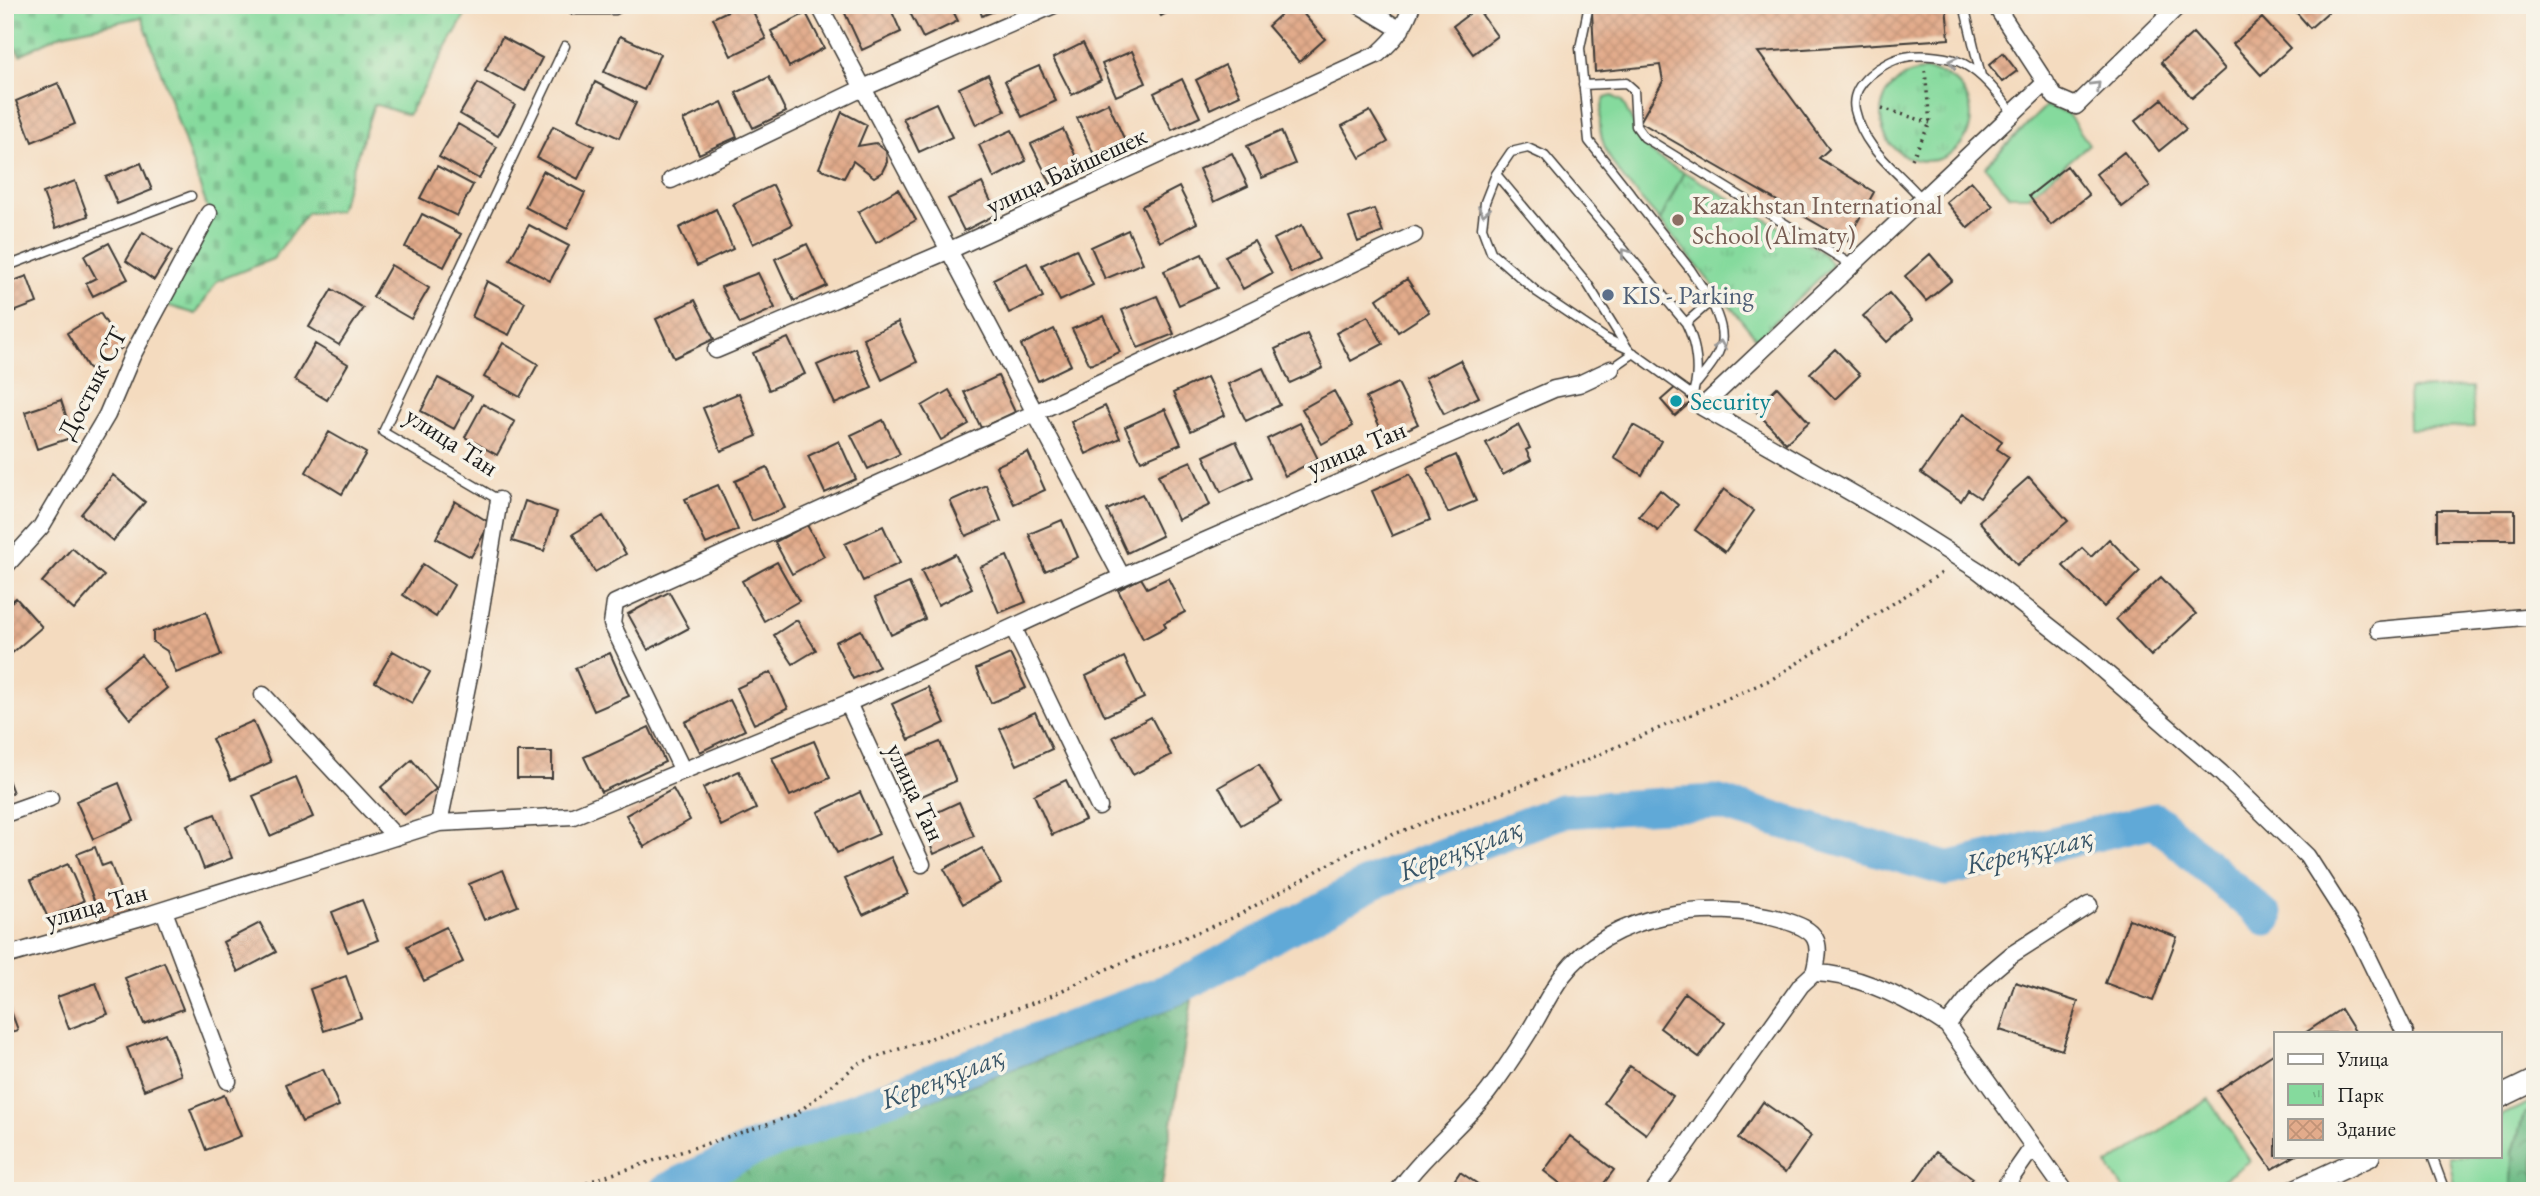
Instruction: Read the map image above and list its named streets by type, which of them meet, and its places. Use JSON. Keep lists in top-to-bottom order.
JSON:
{
  "streets": {
    "street": ["улица Байшешек", "Достык СТ", "улица Тан"]
  },
  "water": ["Кереңқұлақ"],
  "places": ["Kazakhstan International School (Almaty)", "KIS - Parking", "Security"],
  "legend": ["Улица", "Парк", "Здание"]
}
